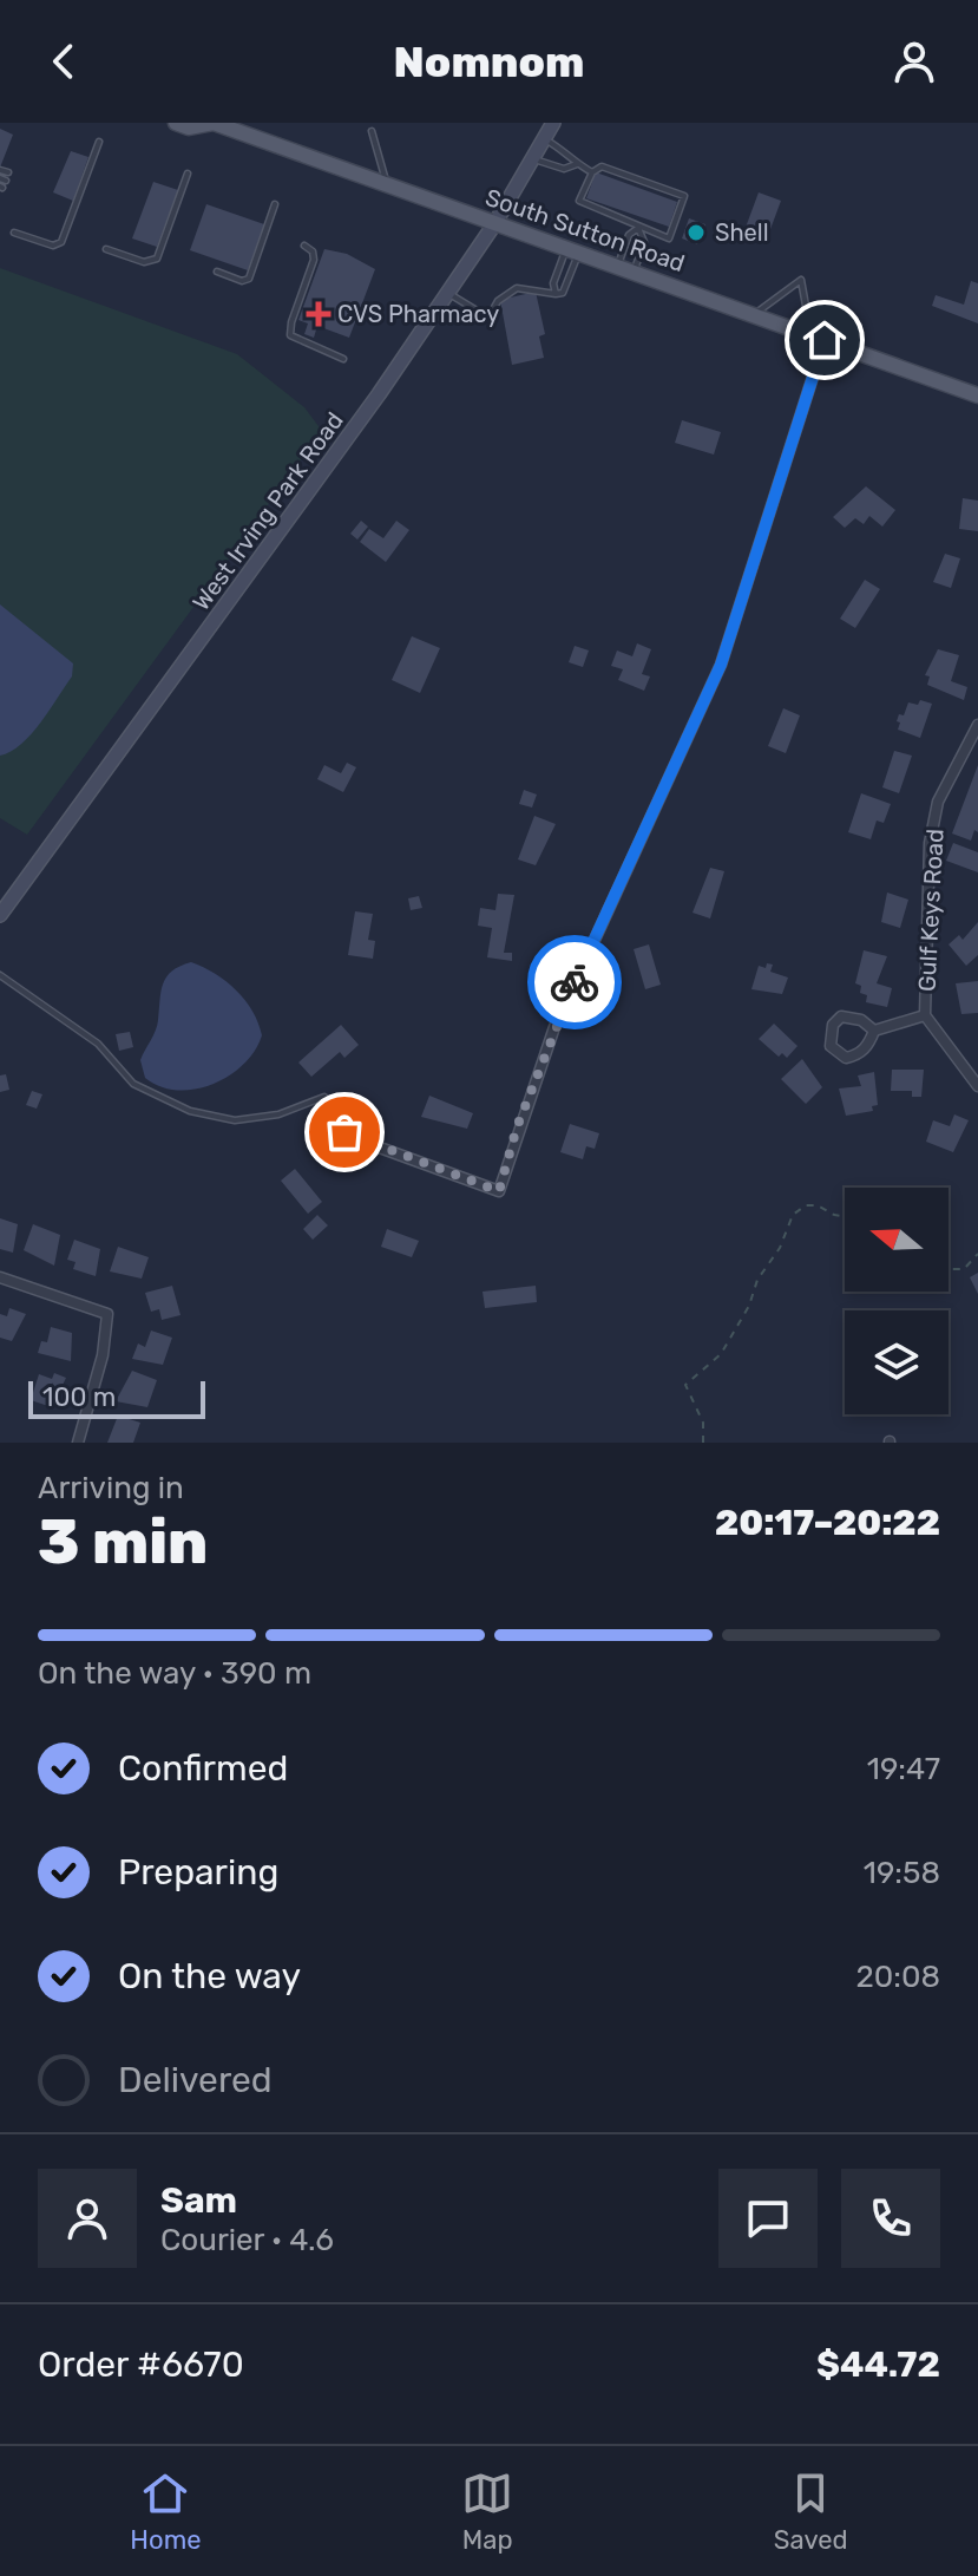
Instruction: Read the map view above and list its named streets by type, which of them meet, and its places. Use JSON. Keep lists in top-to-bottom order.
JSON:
{
  "streets": {
    "main road": ["South Sutton Road", "West Irving Park Road"],
    "street": ["Gulf Keys Road"]
  },
  "crossings": [
    ["South Sutton Road", "West Irving Park Road"]
  ],
  "places": {
    "other": ["Shell"],
    "health": ["CVS Pharmacy"]
  },
  "scale_bar": "100 m",
  "north": "left",
  "page": {
    "header": "Nomnom",
    "scale": "100 m",
    "heading": ["3 min", "Arriving in", "20:17–20:22"],
    "panel": [
      "Sam",
      "Courier · 4.6",
      "Order #6670",
      "$44.72"
    ],
    "bar": "On the way · 390 m",
    "list": [
      ["Confirmed", "19:47"],
      ["Preparing", "19:58"],
      ["On the way", "20:08"],
      "Delivered"
    ],
    "tabs": ["Home", "Map", "Saved"]
  }
}
